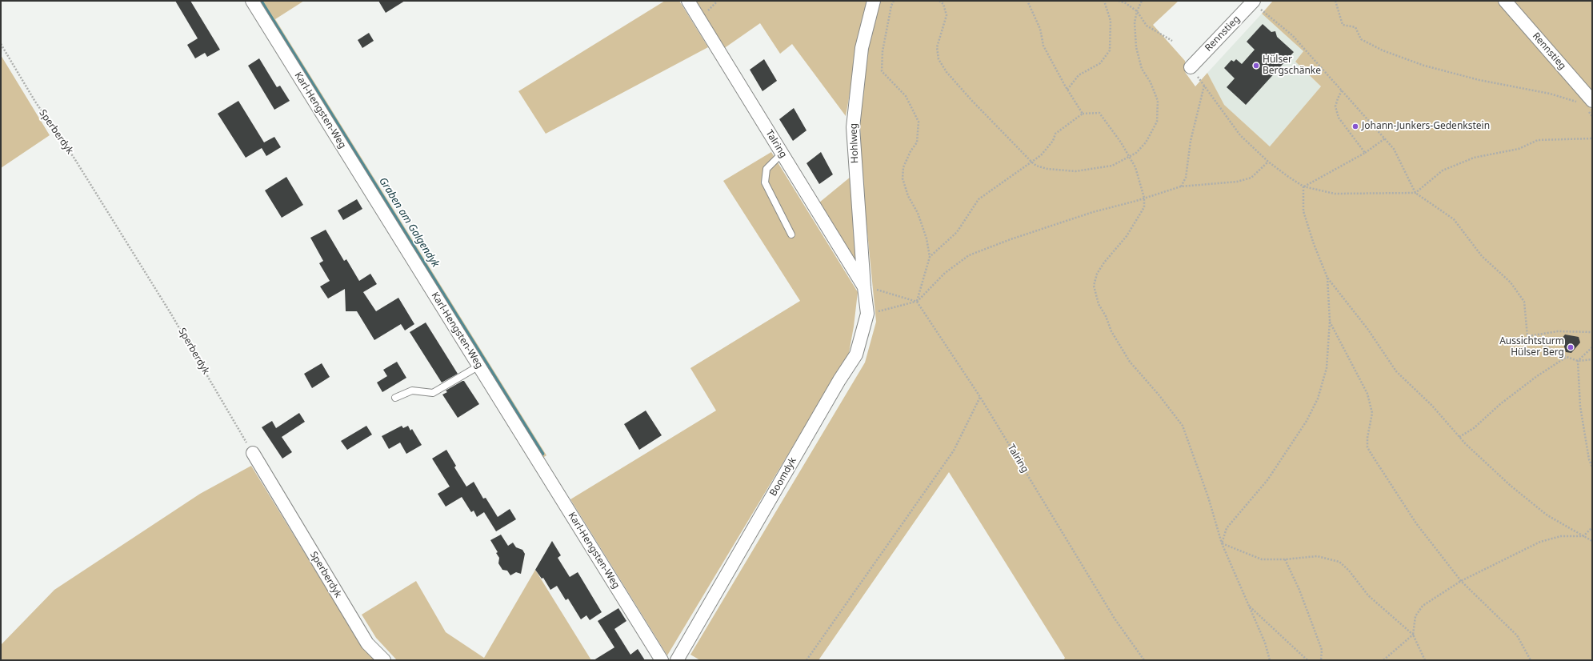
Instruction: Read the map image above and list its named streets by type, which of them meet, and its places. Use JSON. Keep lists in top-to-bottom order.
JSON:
{
  "streets": {
    "street": [
      "Rennstieg",
      "Karl-Hengsten-Weg",
      "Sperberdyk",
      "Hohlweg",
      "Talring",
      "Boomdyk"
    ]
  },
  "crossings": [
    ["Hohlweg", "Talring"],
    ["Hohlweg", "Boomdyk"],
    ["Talring", "Boomdyk"]
  ],
  "water": ["Graben am Galgendyk"],
  "places": ["Hülser Bergschänke", "Johann-Junkers-Gedenkstein", "Aussichtsturm Hülser Berg"]
}
